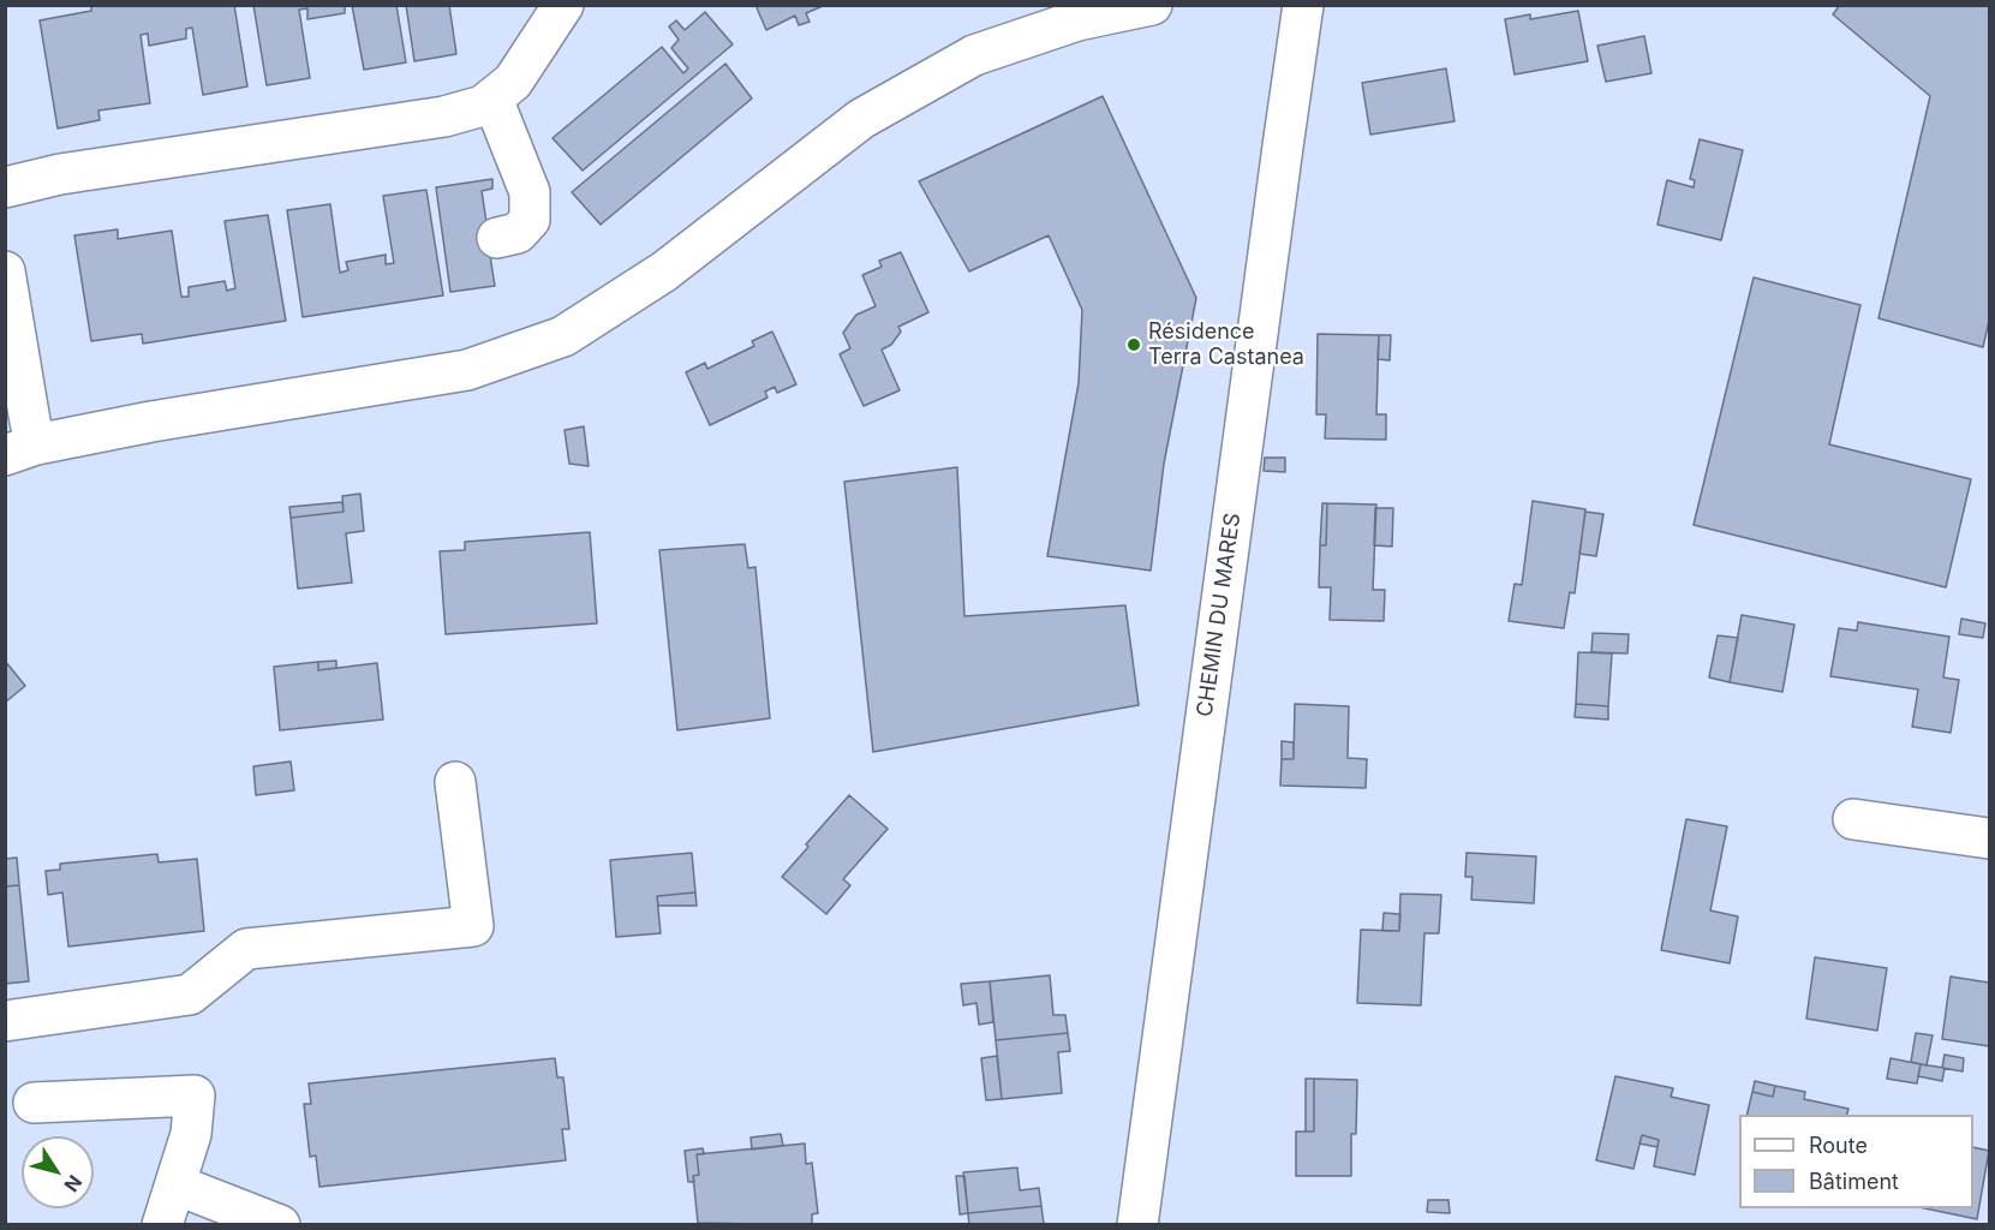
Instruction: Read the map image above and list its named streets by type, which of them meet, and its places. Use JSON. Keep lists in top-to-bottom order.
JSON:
{
  "streets": {
    "street": ["CHEMIN DU MARES"]
  },
  "places": ["Résidence Terra Castanea"],
  "legend": ["Route", "Bâtiment"],
  "north": "bottom right"
}
